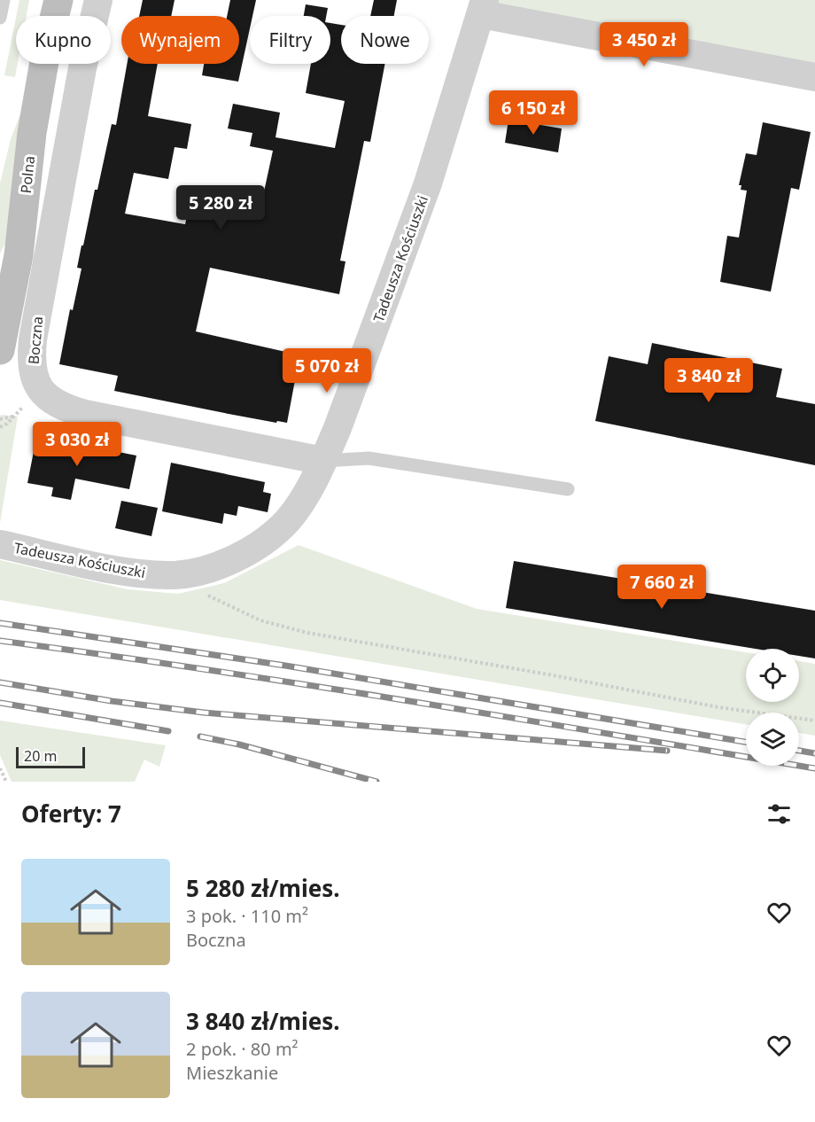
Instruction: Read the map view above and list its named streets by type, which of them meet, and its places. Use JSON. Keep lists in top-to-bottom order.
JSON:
{
  "streets": {
    "street": ["Polna", "Tadeusza Kościuszki", "Boczna"]
  },
  "crossings": [
    ["Tadeusza Kościuszki", "Boczna"]
  ],
  "scale_bar": "20 m",
  "page": {
    "chip": [
      "Kupno",
      "Wynajem",
      "Filtry",
      "Nowe"
    ],
    "price": [
      "3 450 zł",
      "6 150 zł",
      "5 280 zł",
      "5 070 zł",
      "3 840 zł",
      "3 030 zł",
      "7 660 zł"
    ],
    "scale": "20 m",
    "heading": "Oferty: 7",
    "list": [
      {
        "name": "5 280 zł/mies.",
        "note": "3 pok. · 110 m² · Boczna"
      },
      {
        "name": "3 840 zł/mies.",
        "note": "2 pok. · 80 m² · Mieszkanie"
      }
    ]
  }
}
